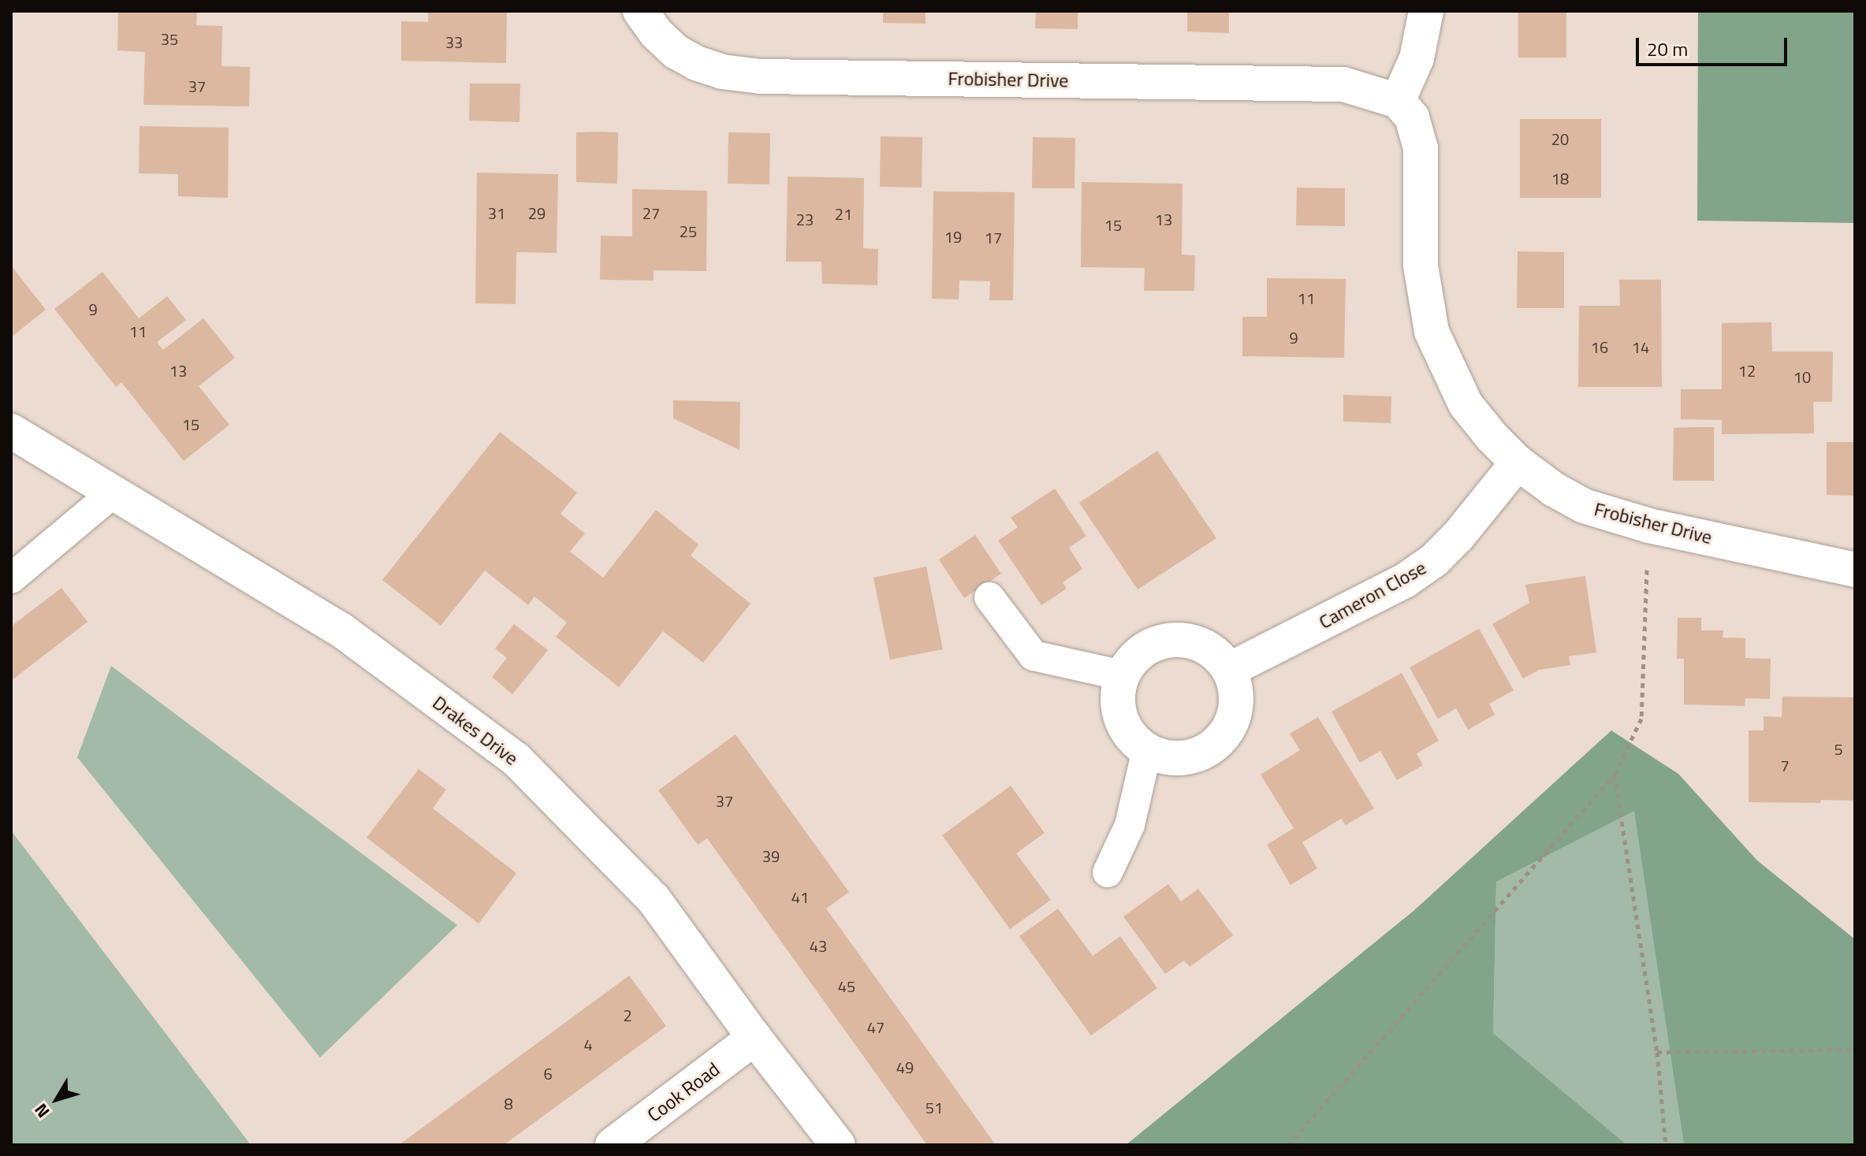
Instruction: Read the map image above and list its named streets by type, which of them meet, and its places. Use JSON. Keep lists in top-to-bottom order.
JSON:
{
  "streets": {
    "street": [
      "Frobisher Drive",
      "Cameron Close",
      "Drakes Drive",
      "Cook Road"
    ]
  },
  "crossings": [
    ["Frobisher Drive", "Cameron Close"],
    ["Drakes Drive", "Cook Road"]
  ],
  "house_numbers": [
    "35",
    "33",
    "37",
    "20",
    "18",
    "31",
    "29",
    "27",
    "21",
    "23",
    "13",
    "15",
    "25",
    "19",
    "17",
    "11",
    "9",
    "11",
    "9",
    "16",
    "14",
    "13",
    "12",
    "10",
    "15",
    "5",
    "7",
    "37",
    "39",
    "41",
    "43",
    "45",
    "2",
    "47",
    "4",
    "49",
    "6",
    "8",
    "51"
  ],
  "scale_bar": "20 m",
  "north": "bottom left"
}
